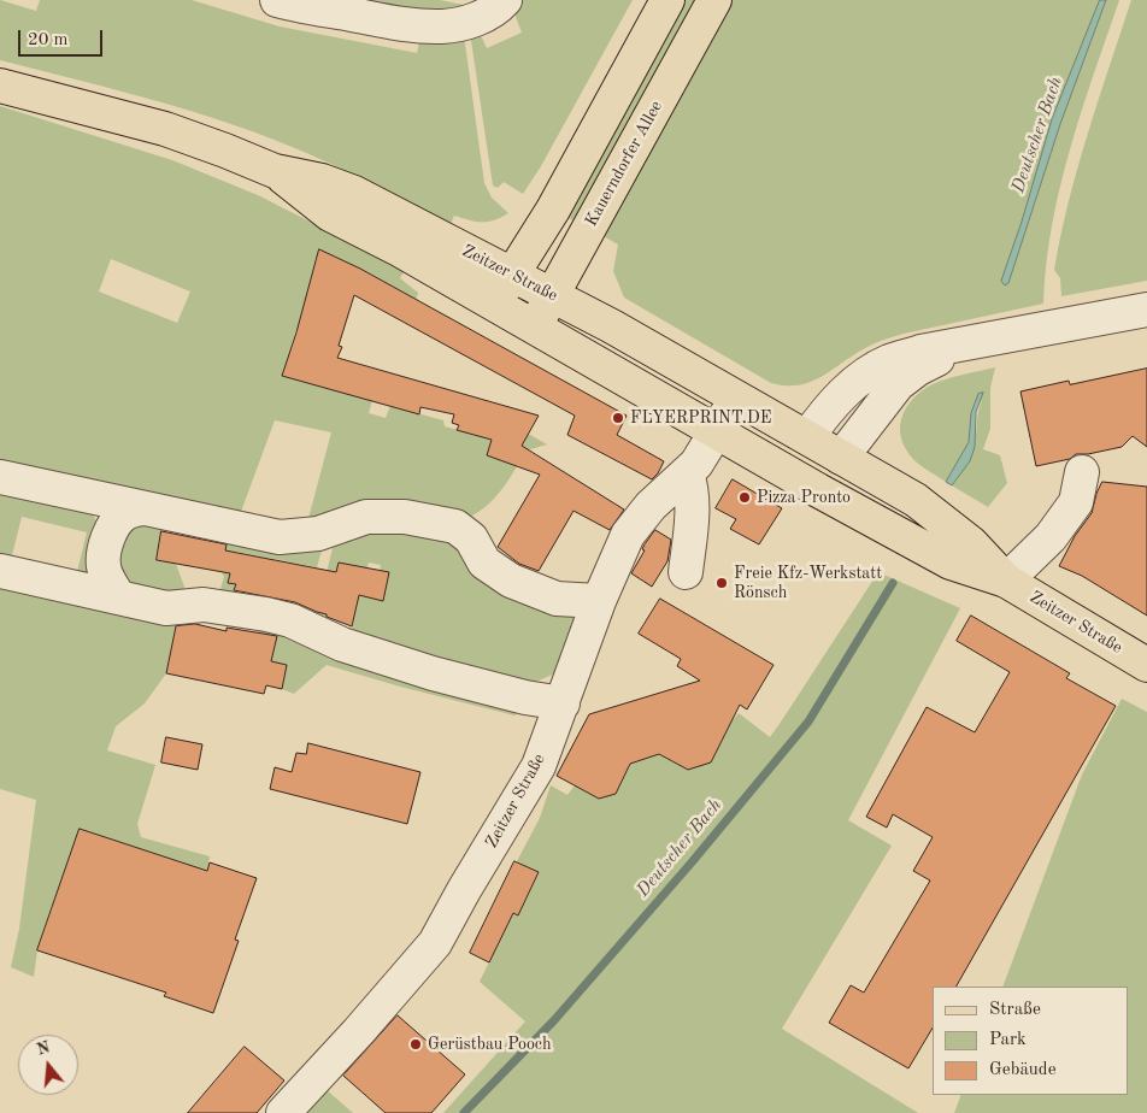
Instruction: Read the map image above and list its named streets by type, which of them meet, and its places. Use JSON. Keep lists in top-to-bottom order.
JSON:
{
  "streets": {
    "main road": ["Kauerndorfer Allee", "Zeitzer Straße"]
  },
  "crossings": [
    ["Kauerndorfer Allee", "Zeitzer Straße"]
  ],
  "water": ["Deutscher Bach"],
  "places": [
    "FLYERPRINT.DE",
    "Pizza Pronto",
    "Freie Kfz-Werkstatt Rönsch",
    "Gerüstbau Pooch"
  ],
  "legend": ["Straße", "Park", "Gebäude"],
  "scale_bar": "20 m",
  "north": "top"
}
